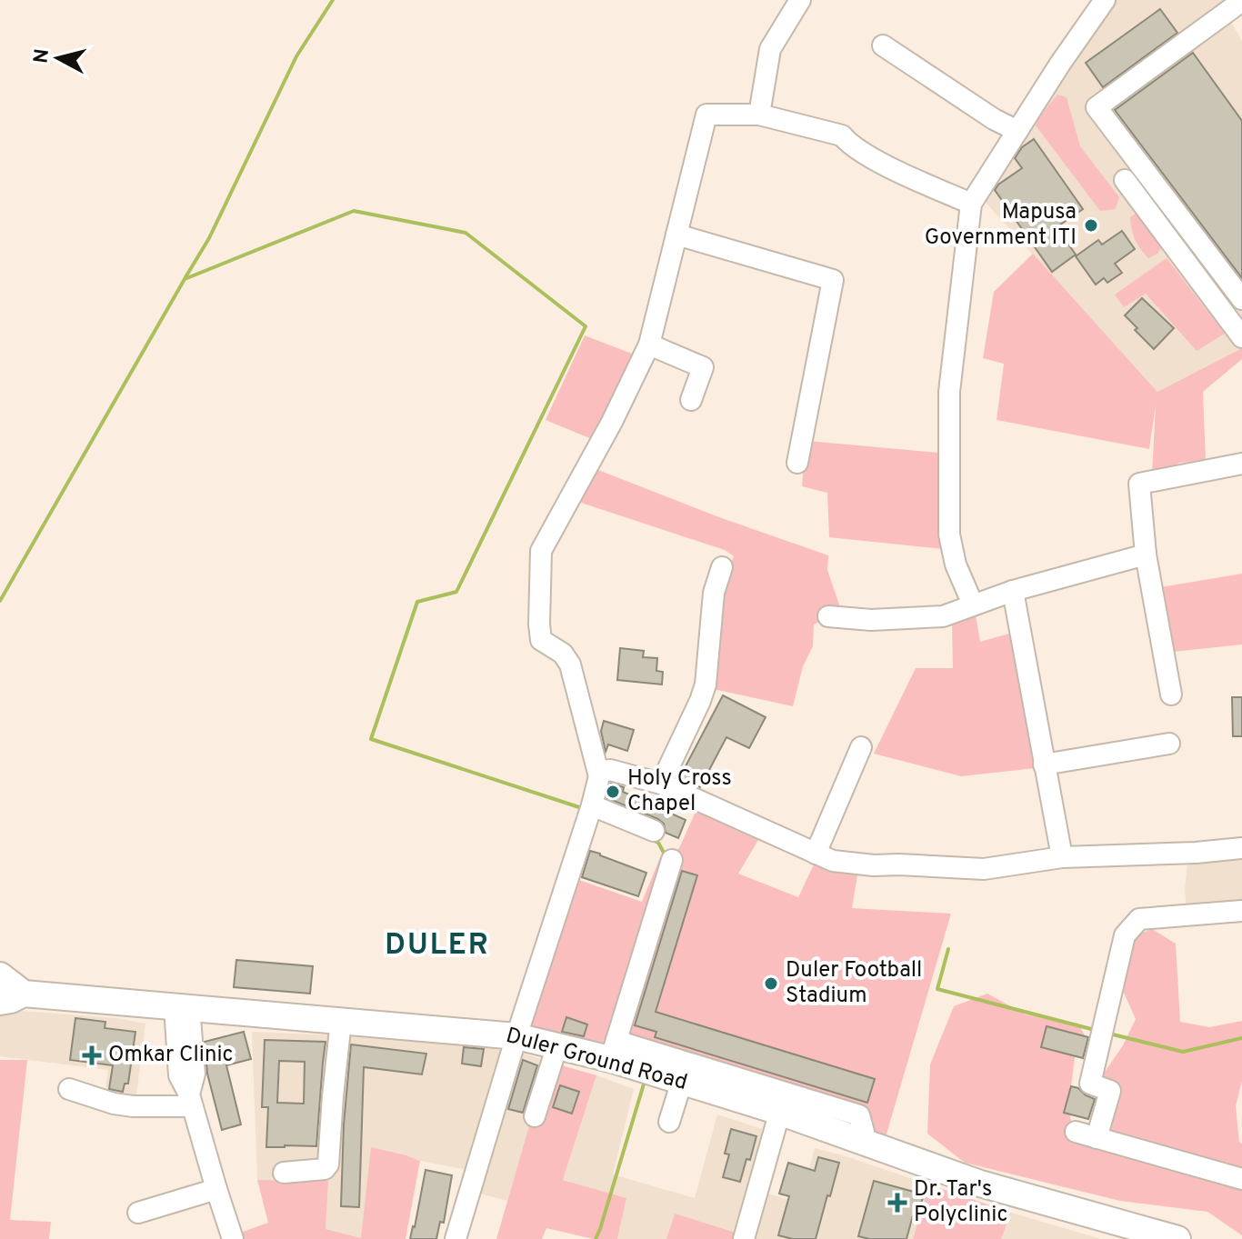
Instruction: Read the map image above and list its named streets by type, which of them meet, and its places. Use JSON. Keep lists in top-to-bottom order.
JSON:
{
  "streets": {
    "main road": ["Duler Ground Road"]
  },
  "districts": ["DULER"],
  "places": {
    "other": ["Mapusa Government ITI", "Holy Cross Chapel", "Duler Football Stadium"],
    "health": ["Omkar Clinic", "Dr. Tar's Polyclinic"]
  },
  "north": "left"
}
